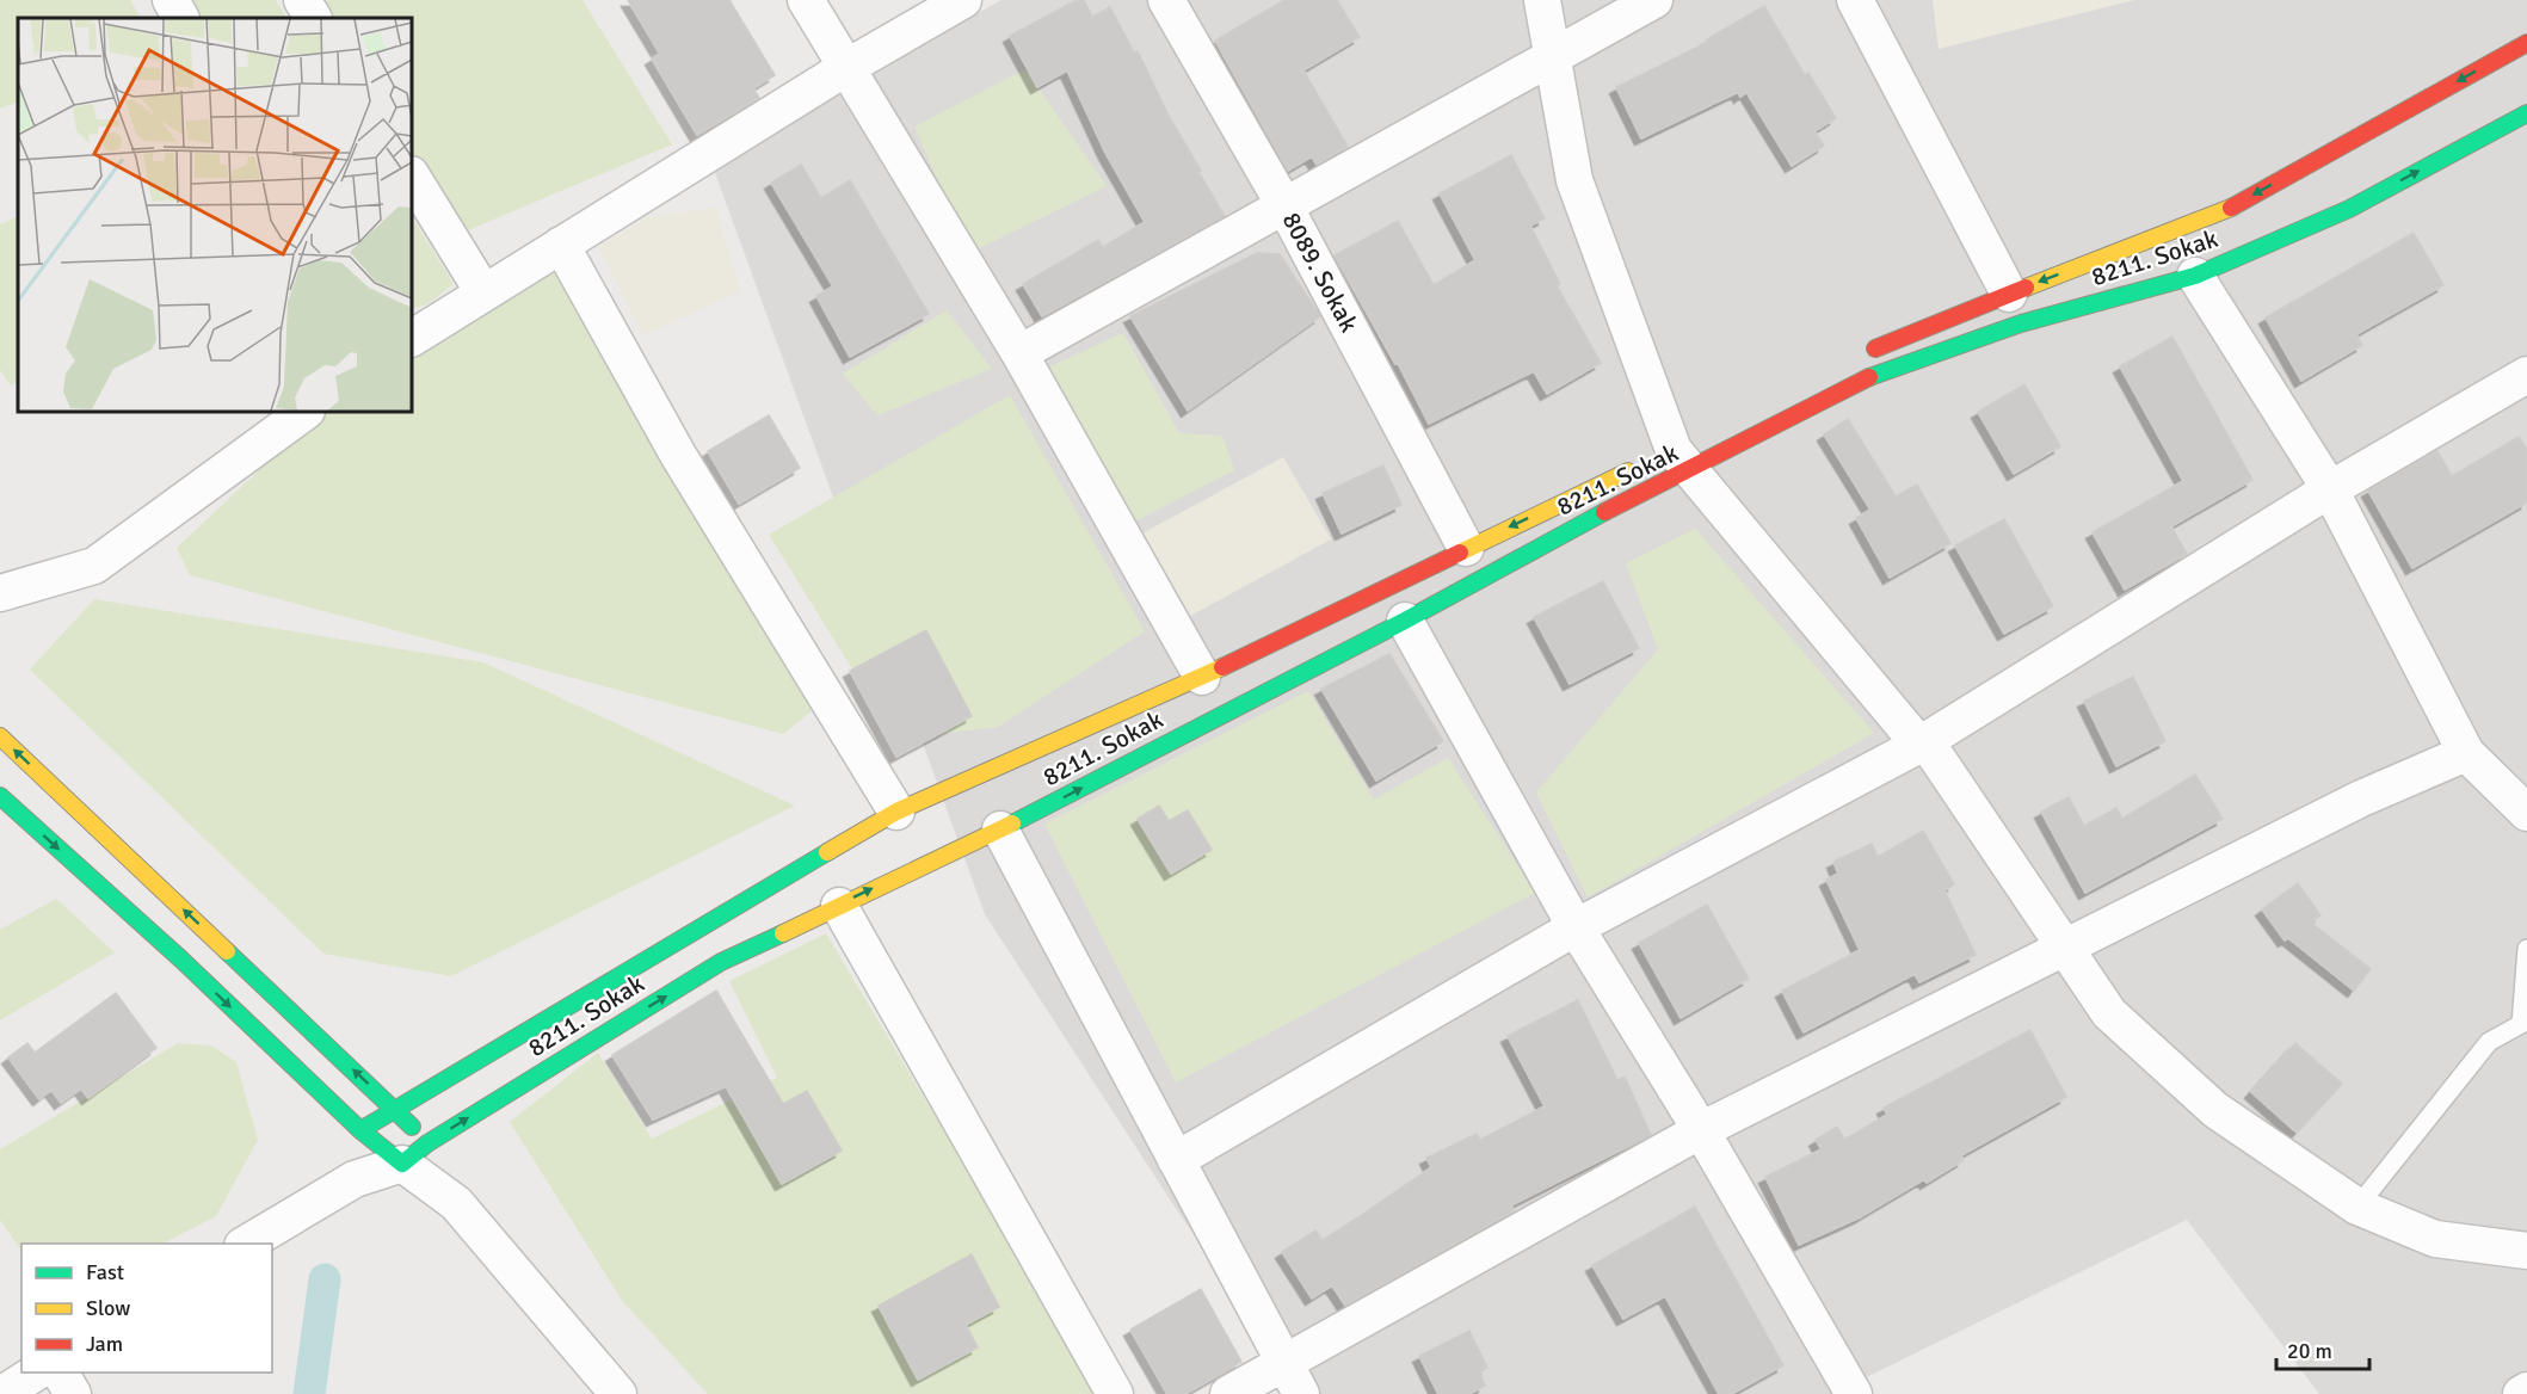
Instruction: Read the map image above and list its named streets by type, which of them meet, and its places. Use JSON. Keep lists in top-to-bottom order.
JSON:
{
  "streets": {
    "street": ["8211. Sokak", "8089. Sokak"]
  },
  "legend": ["Fast", "Slow", "Jam"],
  "scale_bar": "20 m"
}
